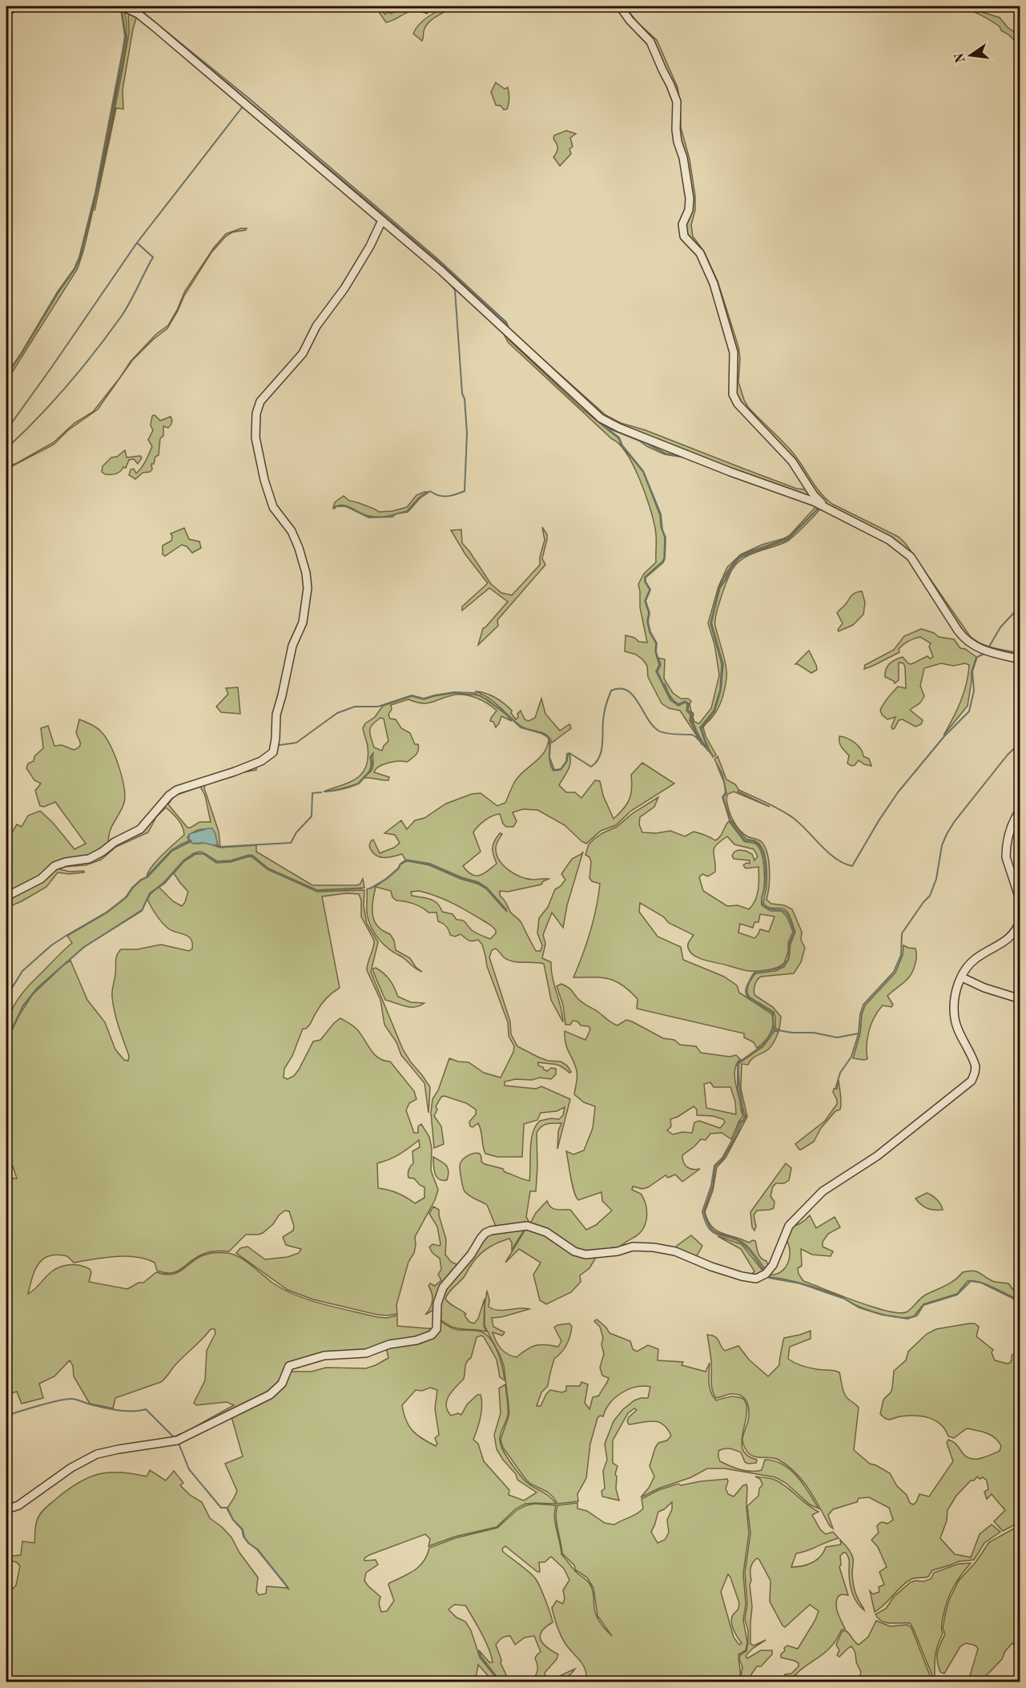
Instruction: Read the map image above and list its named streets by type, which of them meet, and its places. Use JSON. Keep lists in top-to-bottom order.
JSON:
{
  "north": "left"
}
